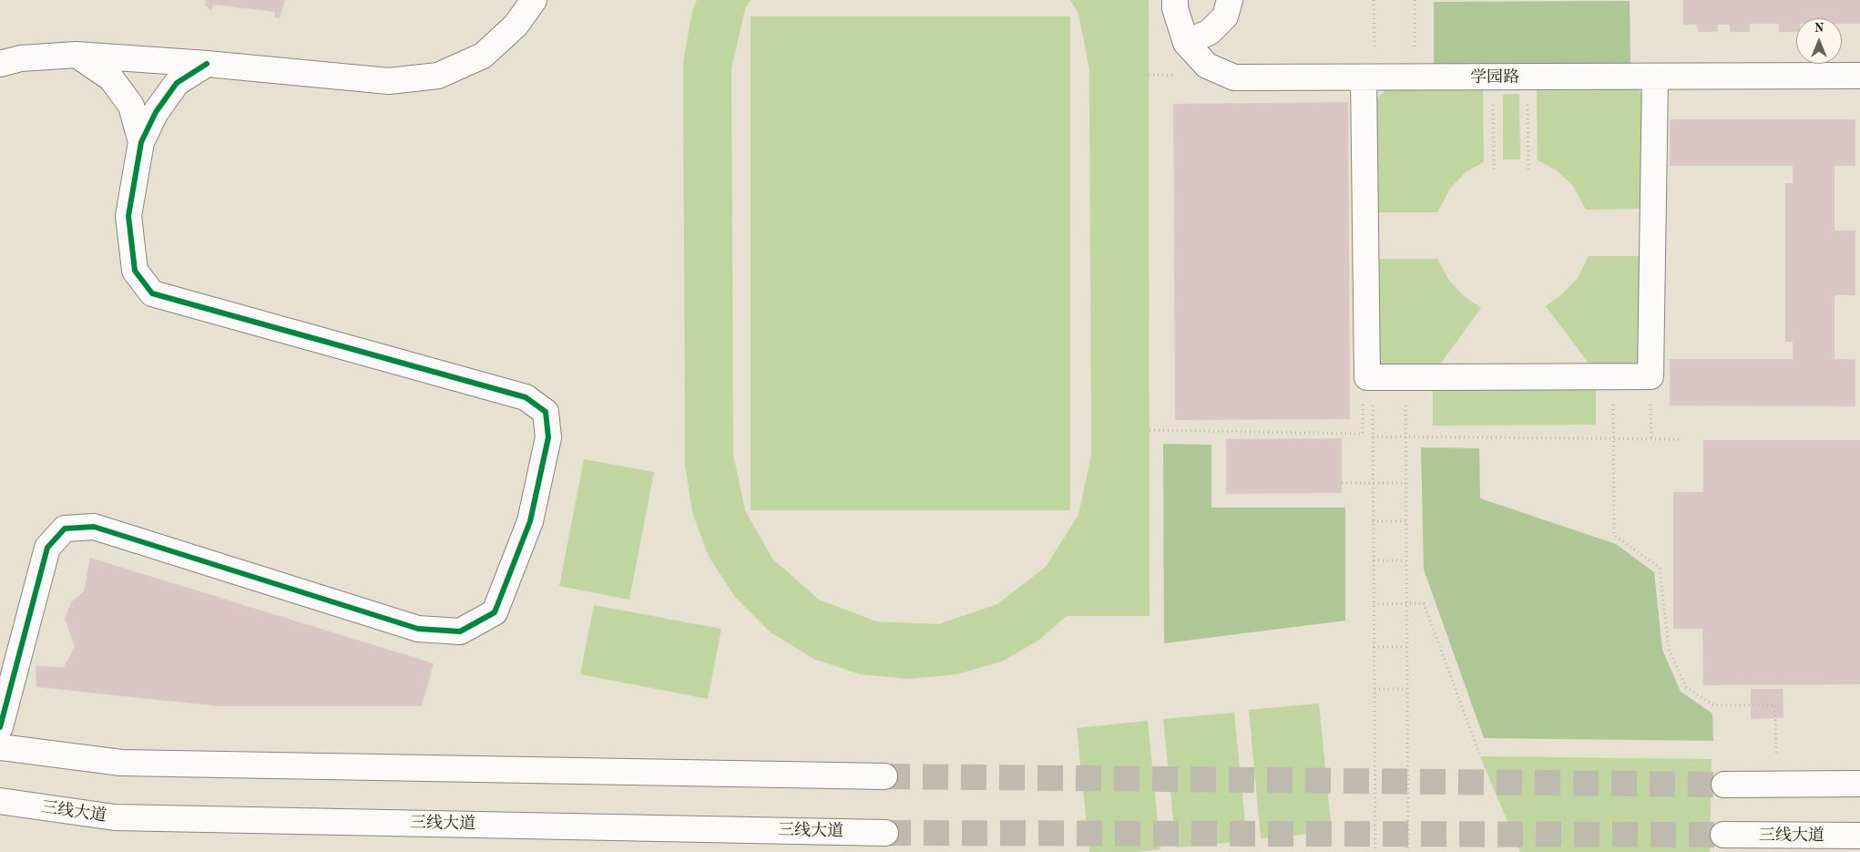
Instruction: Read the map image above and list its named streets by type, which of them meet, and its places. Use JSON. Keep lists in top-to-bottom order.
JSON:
{
  "streets": {
    "street": ["学园路", "三线大道"]
  },
  "north": "top"
}
